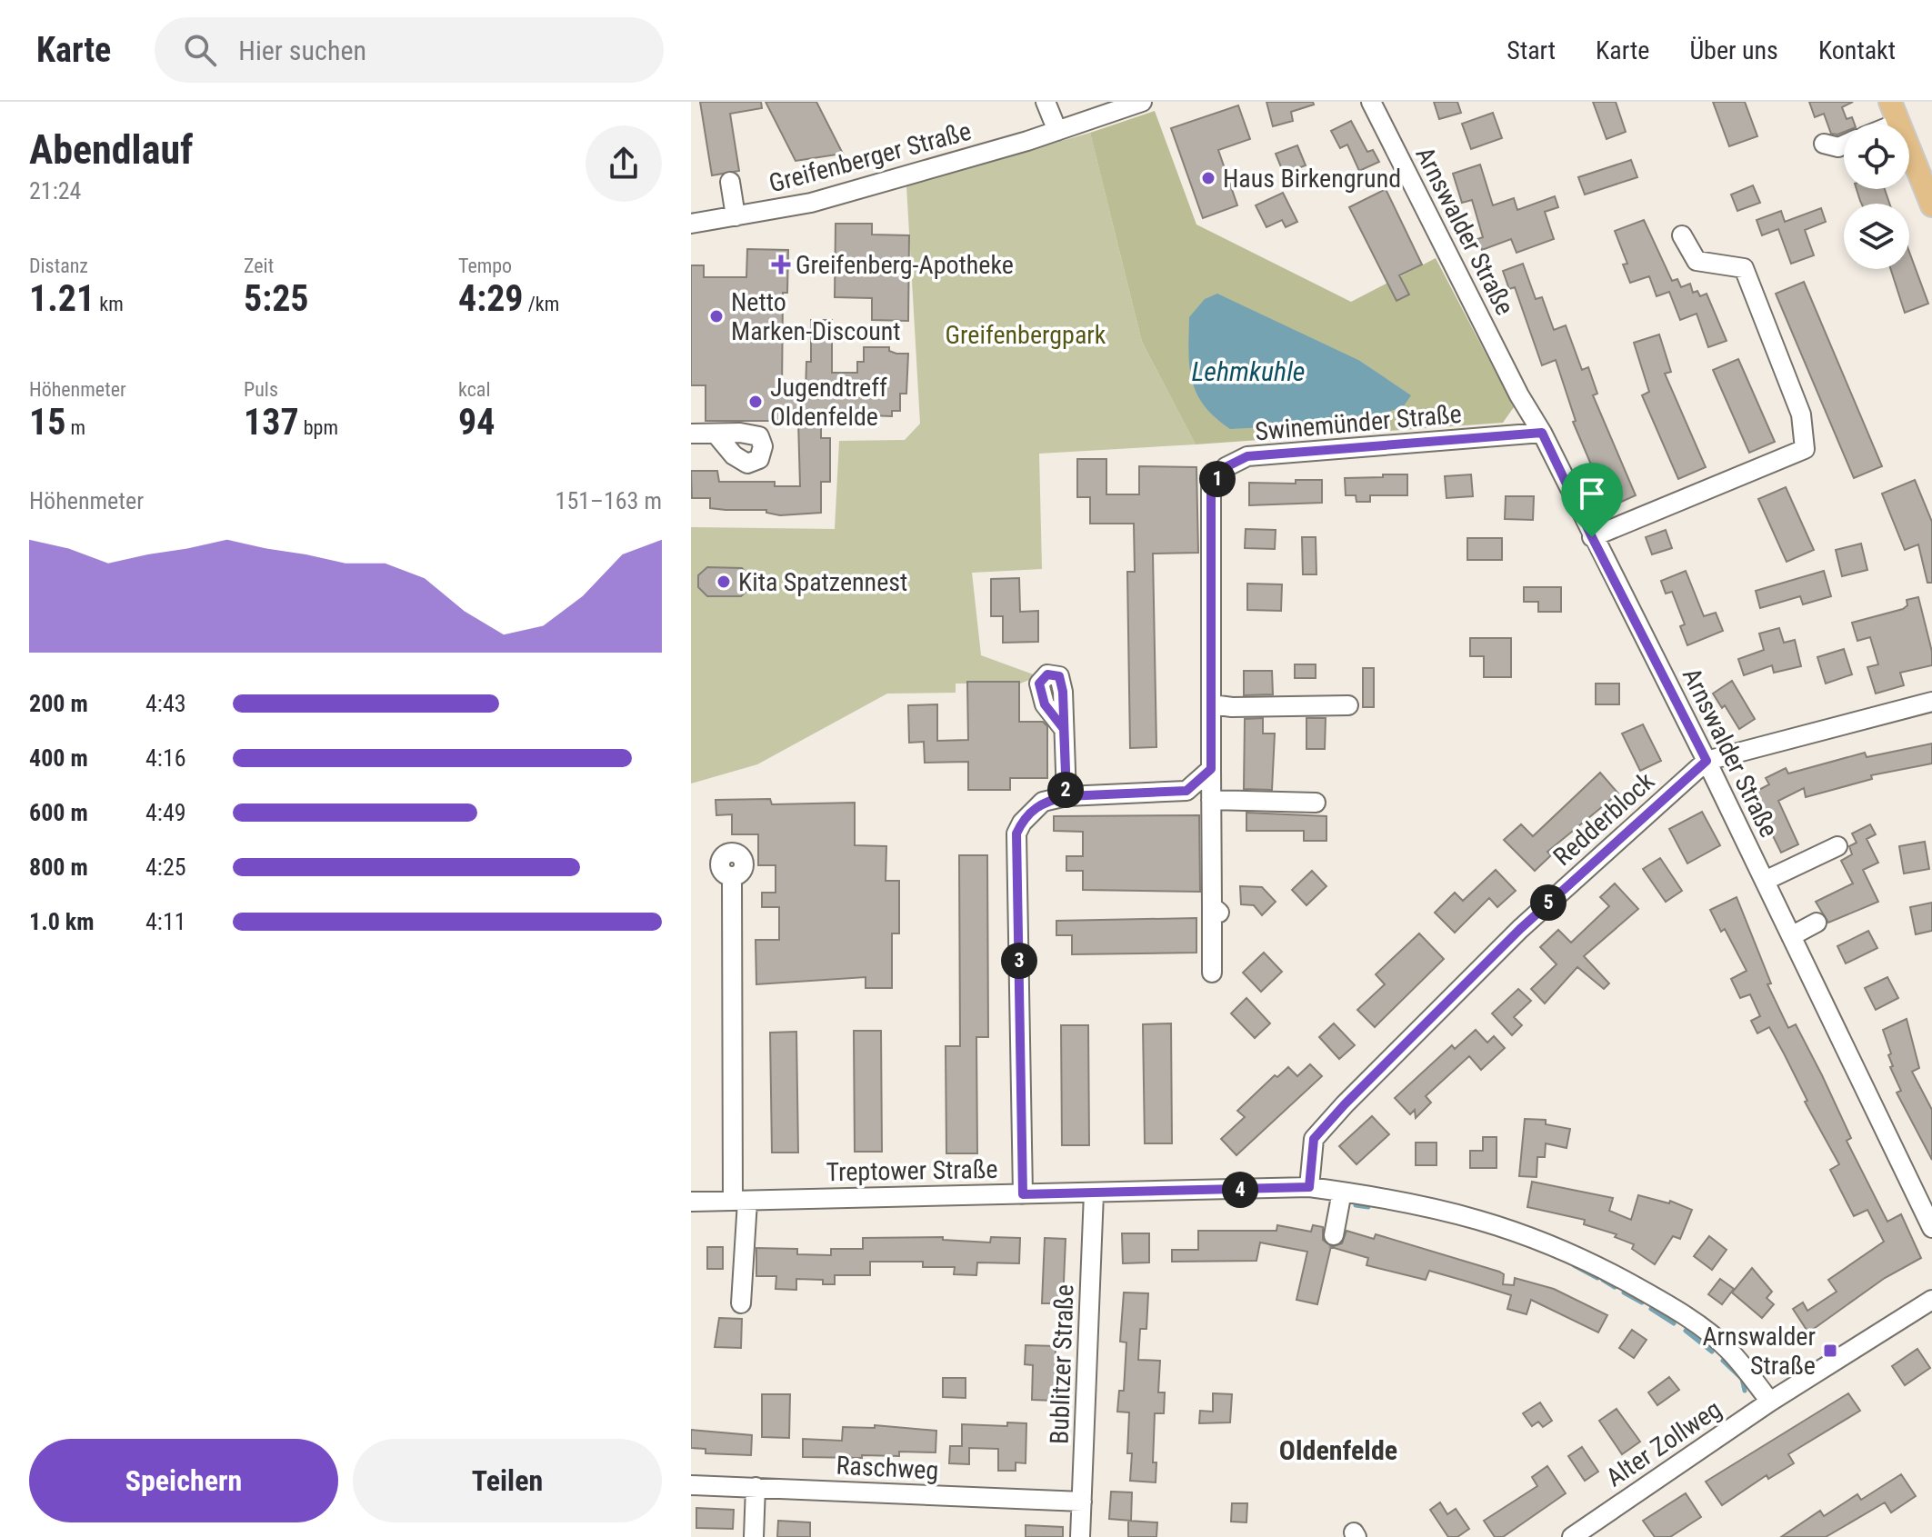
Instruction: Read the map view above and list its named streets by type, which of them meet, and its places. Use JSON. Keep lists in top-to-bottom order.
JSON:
{
  "streets": {
    "street": [
      "Greifenberger Straße",
      "Arnswalder Straße",
      "Swinemünder Straße",
      "Redderblock",
      "Treptower Straße",
      "Bublitzer Straße",
      "Alter Zollweg",
      "Raschweg"
    ]
  },
  "crossings": [
    ["Arnswalder Straße", "Swinemünder Straße"],
    ["Arnswalder Straße", "Redderblock"],
    ["Redderblock", "Treptower Straße"],
    ["Treptower Straße", "Bublitzer Straße"],
    ["Treptower Straße", "Alter Zollweg"],
    ["Bublitzer Straße", "Raschweg"]
  ],
  "districts": ["Oldenfelde"],
  "water": ["Lehmkuhle"],
  "parks": ["Greifenbergpark"],
  "places": {
    "other": [
      "Haus Birkengrund",
      "Netto Marken-Discount",
      "Jugendtreff Oldenfelde",
      "Kita Spatzennest"
    ],
    "health": ["Greifenberg-Apotheke"],
    "transit": ["Arnswalder Straße"]
  },
  "page": {
    "header": "Karte",
    "search": "Hier suchen",
    "nav": [
      "Start",
      "Karte",
      "Über uns",
      "Kontakt"
    ],
    "heading": ["Abendlauf", "21:24"],
    "stats": [
      ["Distanz", "1.21 km"],
      ["Zeit", "5:25"],
      ["Tempo", "4:29 /km"],
      ["Höhenmeter", "15 m"],
      ["Puls", "137 bpm"],
      ["kcal", "94"]
    ],
    "pins": [
      "1",
      "2",
      "5",
      "3",
      "4"
    ],
    "chart": ["Höhenmeter", "151–163 m"],
    "list": [
      {
        "name": "200 m",
        "note": "4:43"
      },
      {
        "name": "400 m",
        "note": "4:16"
      },
      {
        "name": "600 m",
        "note": "4:49"
      },
      {
        "name": "800 m",
        "note": "4:25"
      },
      {
        "name": "1.0 km",
        "note": "4:11"
      }
    ],
    "buttons": ["Speichern", "Teilen"]
  }
}
